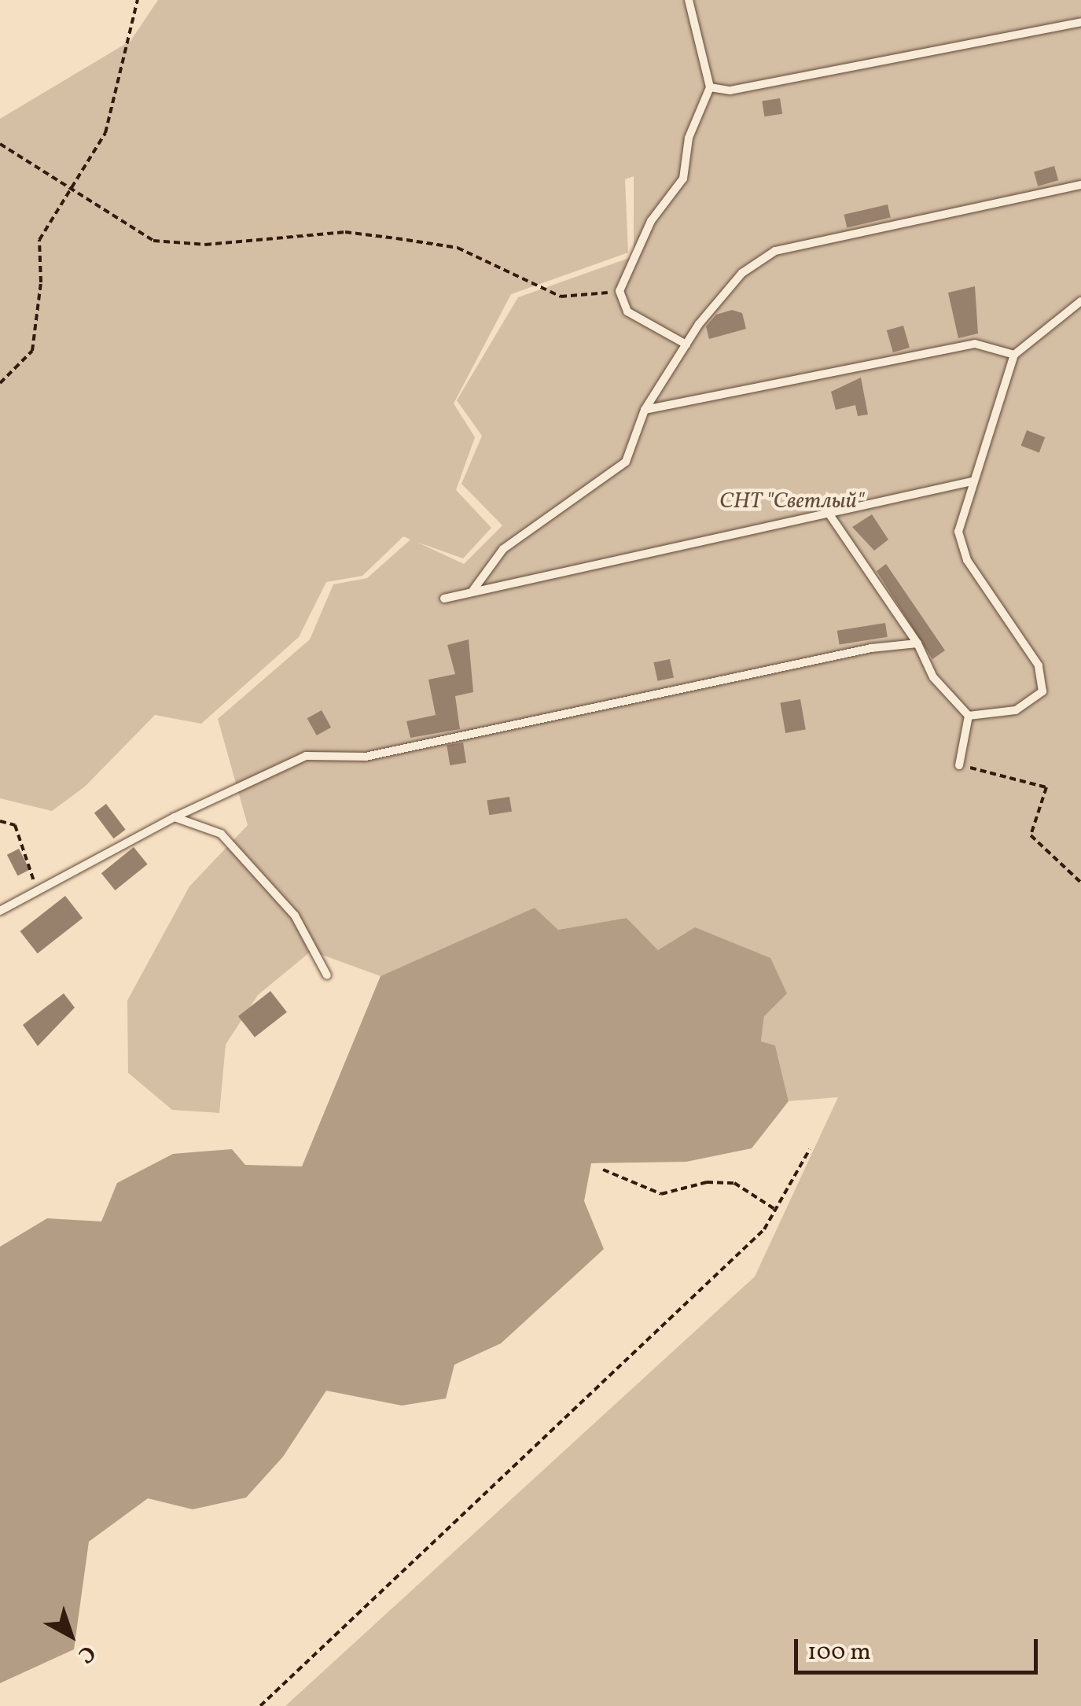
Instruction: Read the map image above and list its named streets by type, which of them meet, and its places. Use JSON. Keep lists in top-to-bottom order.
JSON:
{
  "parks": ["СНТ \"Светлый\""],
  "scale_bar": "100 m",
  "north": "bottom right"
}
